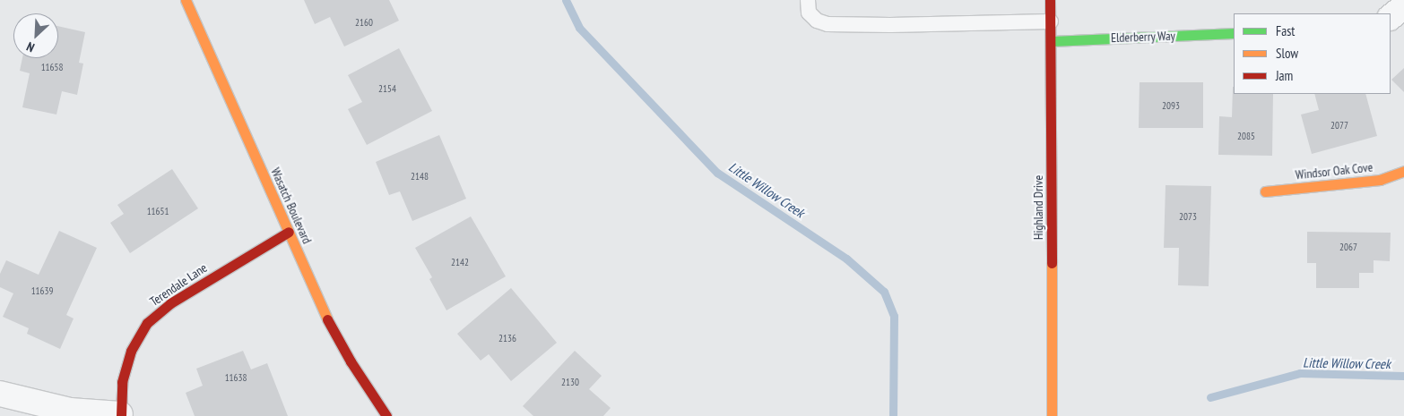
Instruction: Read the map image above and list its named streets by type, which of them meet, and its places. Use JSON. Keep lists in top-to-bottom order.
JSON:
{
  "streets": {
    "street": [
      "Elderberry Way",
      "Windsor Oak Cove",
      "Wasatch Boulevard",
      "Highland Drive",
      "Terendale Lane"
    ]
  },
  "crossings": [
    ["Elderberry Way", "Highland Drive"],
    ["Wasatch Boulevard", "Terendale Lane"]
  ],
  "water": ["Little Willow Creek"],
  "house_numbers": [
    "2160",
    "11658",
    "2154",
    "2093",
    "2077",
    "2085",
    "2148",
    "11651",
    "2073",
    "2067",
    "2142",
    "11639",
    "2136",
    "11638",
    "2130"
  ],
  "legend": ["Fast", "Slow", "Jam"],
  "north": "bottom left"
}
